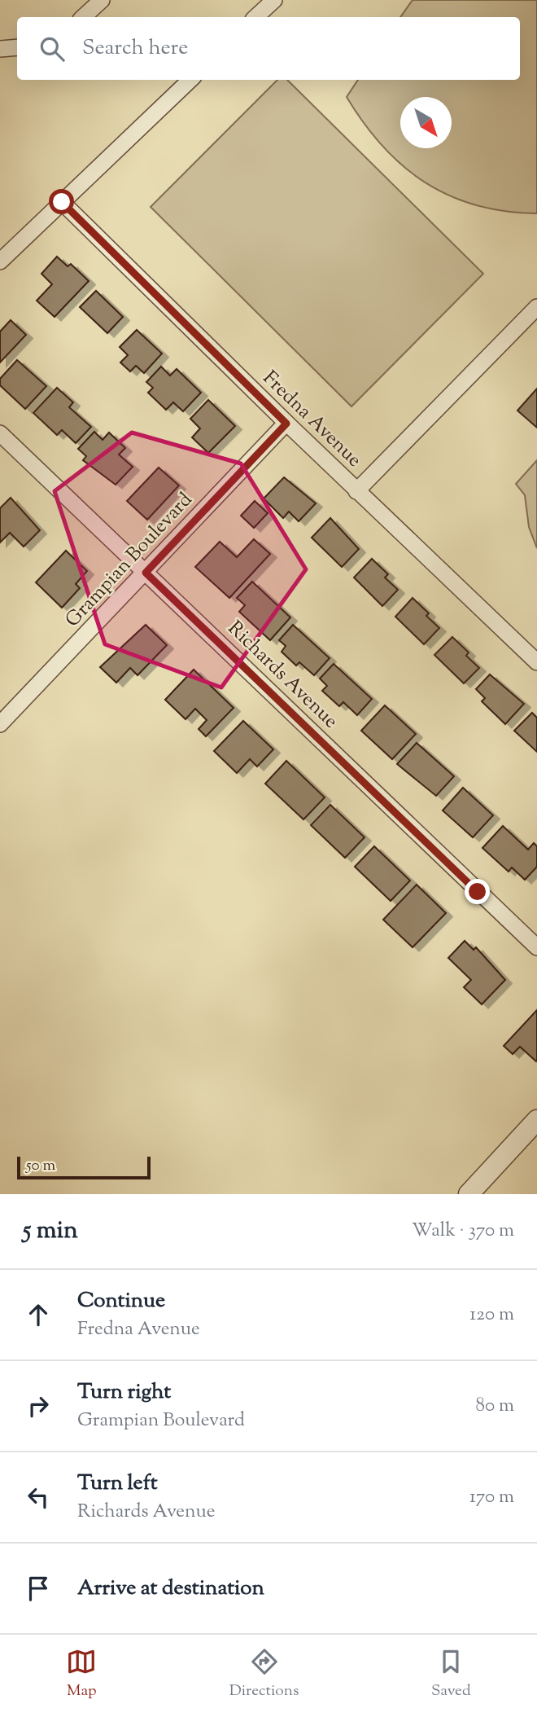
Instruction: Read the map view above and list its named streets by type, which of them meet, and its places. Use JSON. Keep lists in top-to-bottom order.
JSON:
{
  "streets": {
    "street": ["Fredna Avenue", "Grampian Boulevard", "Richards Avenue"]
  },
  "crossings": [
    ["Fredna Avenue", "Grampian Boulevard"],
    ["Grampian Boulevard", "Richards Avenue"]
  ],
  "scale_bar": "50 m",
  "north": "bottom right",
  "page": {
    "search": "Search here",
    "scale": "50 m",
    "heading": ["5 min", "Walk · 370 m"],
    "list": [
      ["Continue", "Fredna Avenue", "120 m"],
      ["Turn right", "Grampian Boulevard", "80 m"],
      ["Turn left", "Richards Avenue", "170 m"],
      "Arrive at destination"
    ],
    "nav": ["Map", "Directions", "Saved"]
  }
}
